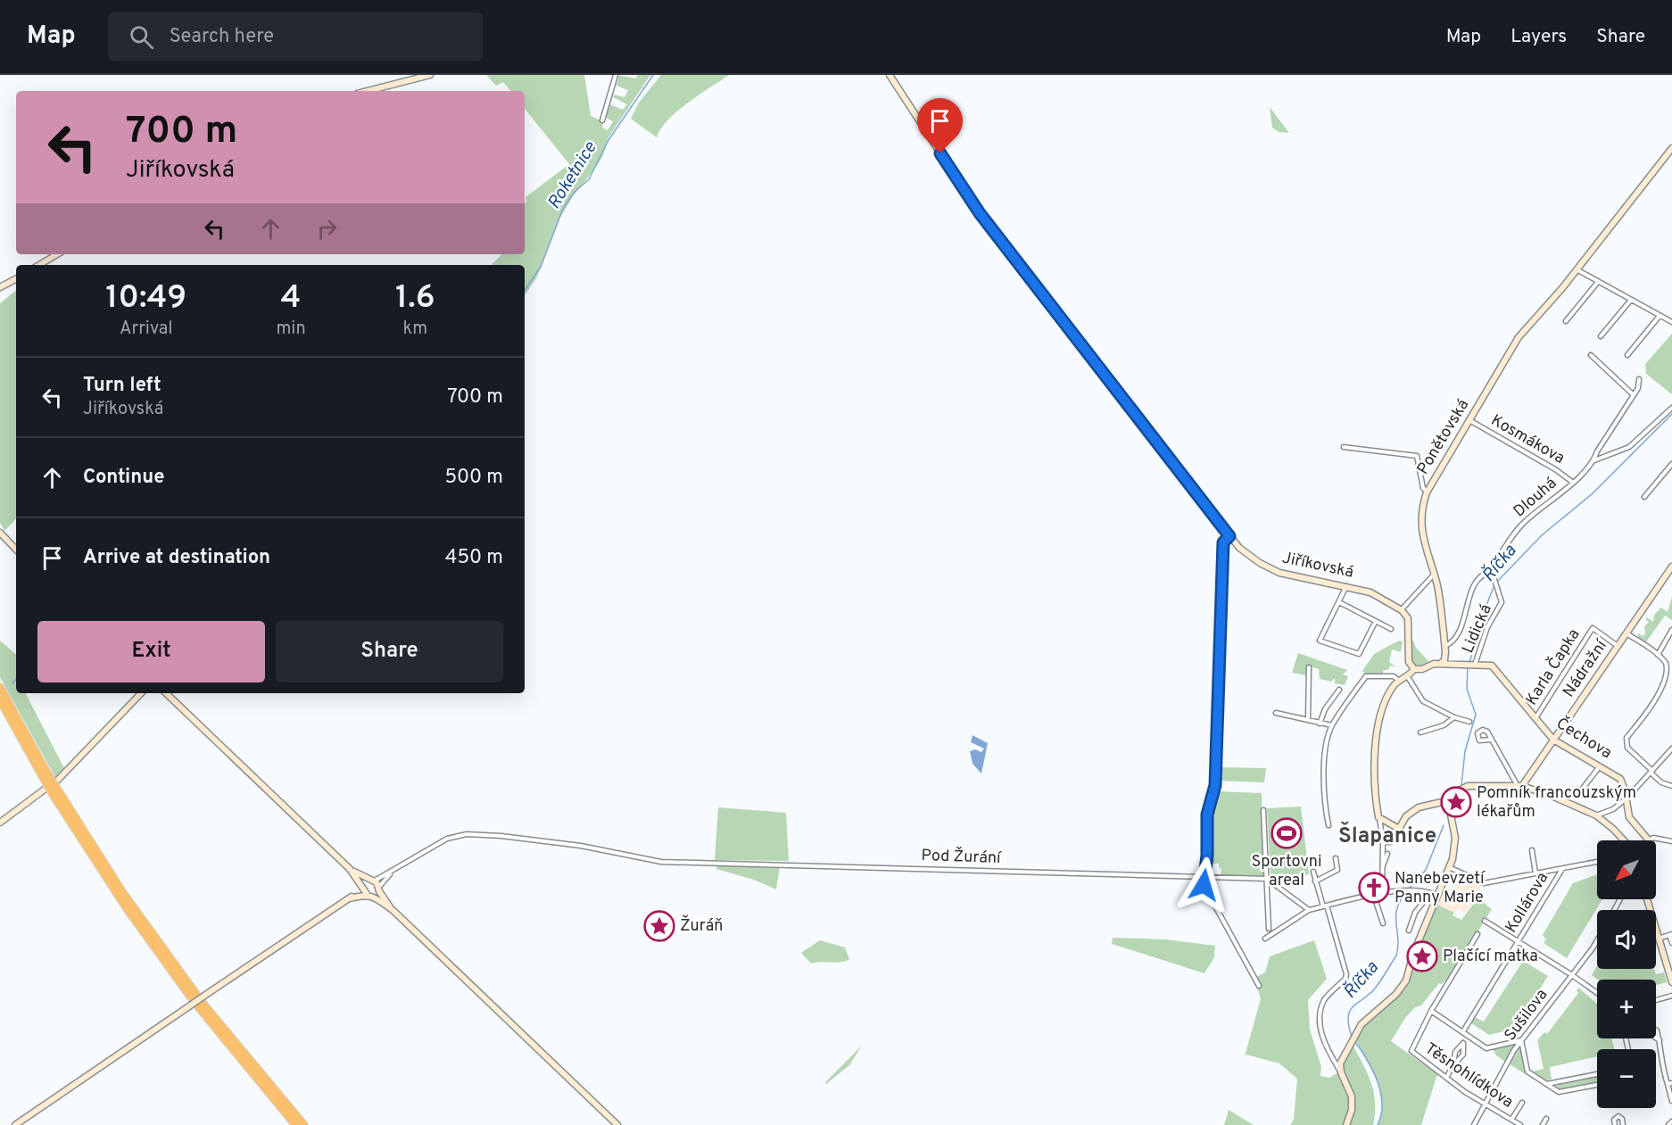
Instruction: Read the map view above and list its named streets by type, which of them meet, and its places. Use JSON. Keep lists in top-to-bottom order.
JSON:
{
  "streets": {
    "street": [
      "Ponětovská",
      "Kosmákova",
      "Dlouhá",
      "Jiříkovská",
      "Lidická",
      "Karla Čapka",
      "Nádražní",
      "Čechova",
      "Pod Žurání",
      "Kollárova",
      "Sušilova",
      "Těsnohlídkova"
    ]
  },
  "crossings": [
    ["Ponětovská", "Kosmákova"],
    ["Kosmákova", "Dlouhá"],
    ["Dlouhá", "Lidická"],
    ["Lidická", "Čechova"],
    ["Karla Čapka", "Nádražní"],
    ["Karla Čapka", "Čechova"],
    ["Nádražní", "Čechova"],
    ["Sušilova", "Těsnohlídkova"]
  ],
  "districts": ["Šlapanice"],
  "water": ["Roketnice", "Říčka"],
  "places": {
    "place": ["Pomník francouzským lékařům", "Žuráň", "Plačící matka"],
    "sports": ["Sportovni areal"],
    "church": ["Nanebevzetí Panny Marie"]
  },
  "north": "bottom left",
  "page": {
    "header": "Map",
    "search": "Search here",
    "nav": ["Map", "Layers", "Share"],
    "turn": ["700 m", "Jiříkovská"],
    "eta": [
      "10:49",
      "Arrival",
      "4",
      "min",
      "1.6",
      "km"
    ],
    "list": [
      {
        "name": "Turn left",
        "note": "Jiříkovská",
        "value": "700 m"
      },
      {
        "name": "Continue",
        "value": "500 m"
      },
      {
        "name": "Arrive at destination",
        "value": "450 m"
      }
    ],
    "buttons": ["Exit", "Share"],
    "map_buttons": ["+", "−"]
  }
}
